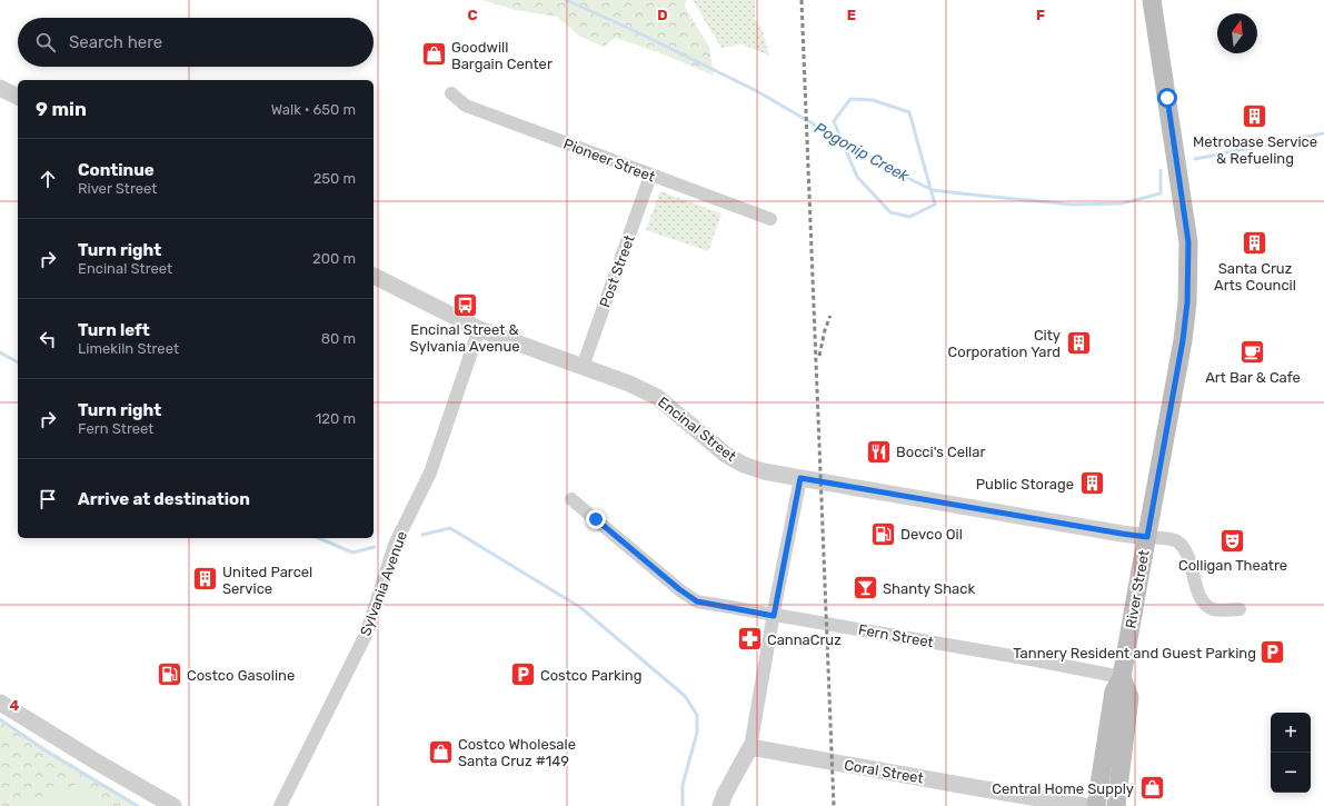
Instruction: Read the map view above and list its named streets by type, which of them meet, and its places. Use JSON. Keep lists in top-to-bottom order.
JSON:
{
  "streets": {
    "main road": ["River Street"],
    "street": [
      "Pioneer Street",
      "Post Street",
      "Encinal Street",
      "Sylvania Avenue",
      "Fern Street",
      "Coral Street"
    ]
  },
  "crossings": [
    ["Pioneer Street", "Post Street"],
    ["Post Street", "Encinal Street"],
    ["Encinal Street", "Sylvania Avenue"],
    ["Encinal Street", "River Street"],
    ["River Street", "Fern Street"]
  ],
  "water": ["Pogonip Creek"],
  "places": {
    "shop": ["Goodwill Bargain Center", "Costco Wholesale Santa Cruz #149", "Central Home Supply"],
    "building": [
      "Metrobase Service & Refueling",
      "Santa Cruz Arts Council",
      "City Corporation Yard",
      "Public Storage",
      "United Parcel Service"
    ],
    "bus stop": ["Encinal Street & Sylvania Avenue"],
    "cafe": ["Art Bar & Cafe"],
    "restaurant": ["Bocci's Cellar"],
    "fuel station": ["Devco Oil", "Costco Gasoline"],
    "theatre": ["Colligan Theatre"],
    "bar": ["Shanty Shack"],
    "pharmacy": ["CannaCruz"],
    "parking": ["Tannery Resident and Guest Parking", "Costco Parking"]
  },
  "north": "top",
  "page": {
    "search": "Search here",
    "heading": ["9 min", "Walk · 650 m"],
    "list": [
      ["Continue", "River Street", "250 m"],
      ["Turn right", "Encinal Street", "200 m"],
      ["Turn left", "Limekiln Street", "80 m"],
      ["Turn right", "Fern Street", "120 m"],
      "Arrive at destination"
    ],
    "map_buttons": ["+", "−"]
  },
  "grid": {
    "columns": [
      "C",
      "D",
      "E",
      "F"
    ],
    "rows": ["4"]
  }
}
